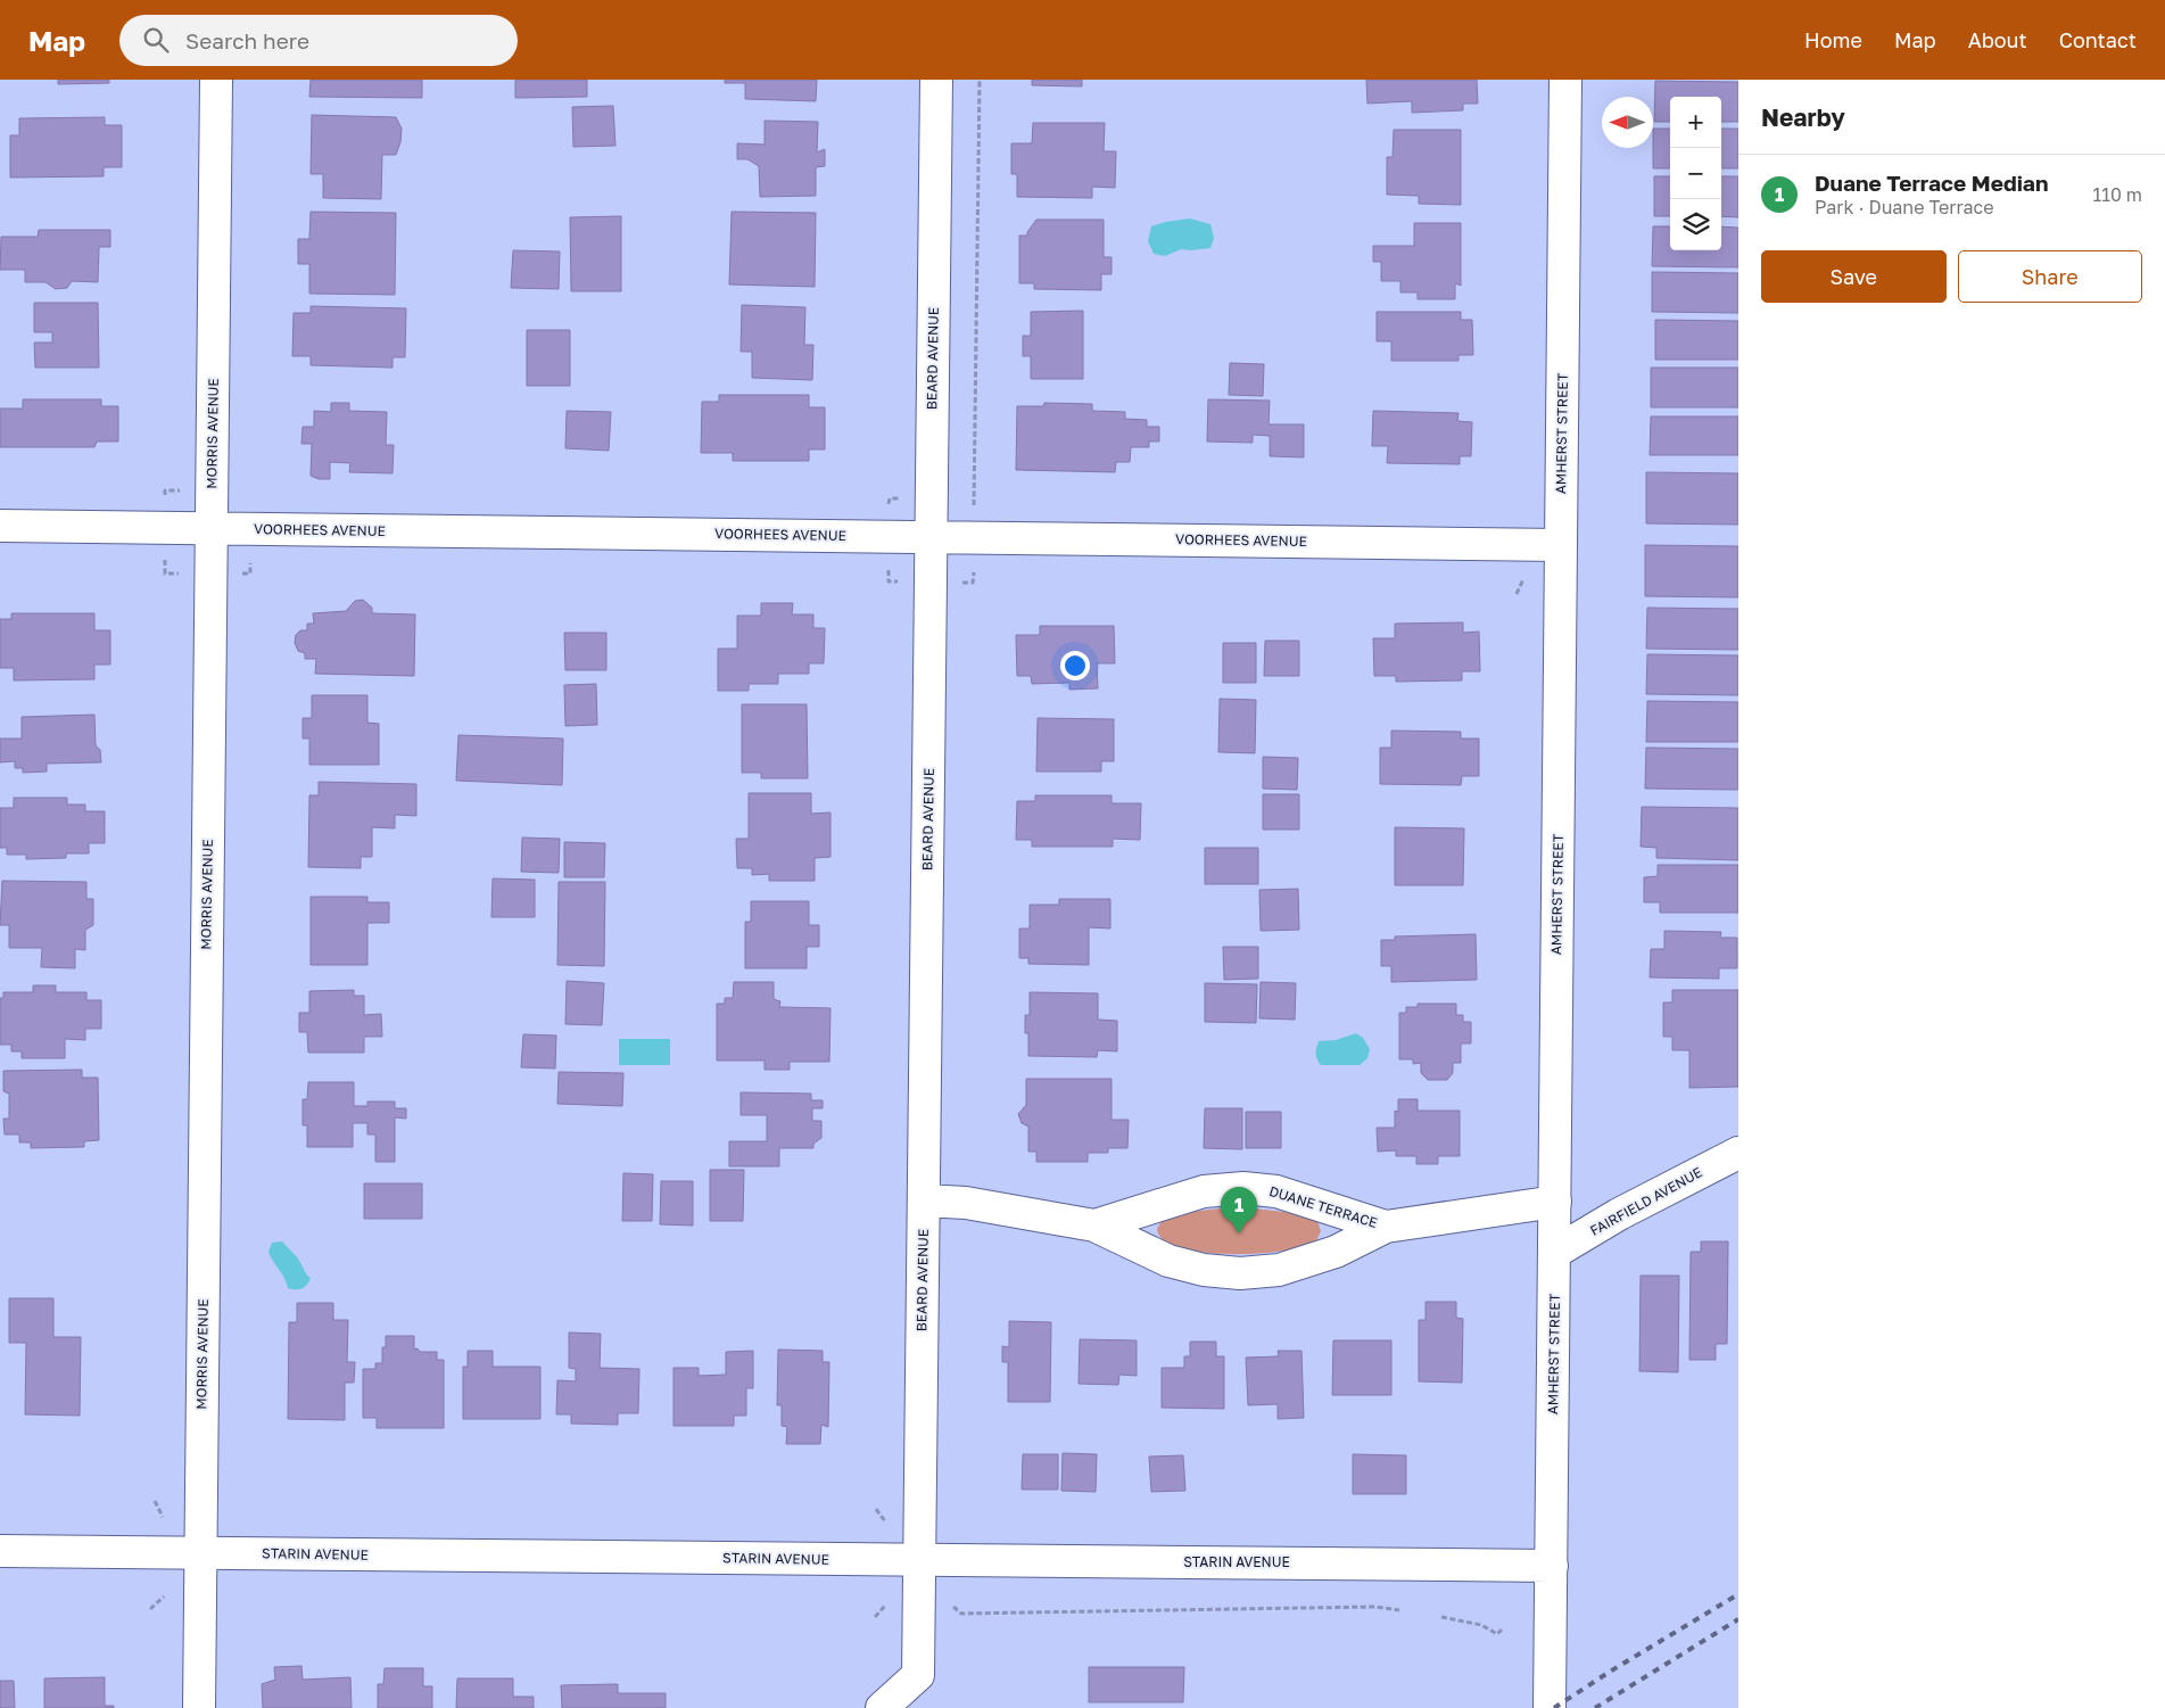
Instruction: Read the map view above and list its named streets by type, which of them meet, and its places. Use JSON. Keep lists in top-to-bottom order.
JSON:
{
  "streets": {
    "street": [
      "BEARD AVENUE",
      "MORRIS AVENUE",
      "AMHERST STREET",
      "VOORHEES AVENUE",
      "FAIRFIELD AVENUE",
      "DUANE TERRACE",
      "STARIN AVENUE"
    ]
  },
  "crossings": [
    ["BEARD AVENUE", "VOORHEES AVENUE"],
    ["BEARD AVENUE", "DUANE TERRACE"],
    ["BEARD AVENUE", "STARIN AVENUE"],
    ["MORRIS AVENUE", "VOORHEES AVENUE"],
    ["MORRIS AVENUE", "STARIN AVENUE"],
    ["AMHERST STREET", "VOORHEES AVENUE"],
    ["AMHERST STREET", "FAIRFIELD AVENUE"],
    ["AMHERST STREET", "DUANE TERRACE"],
    ["AMHERST STREET", "STARIN AVENUE"]
  ],
  "north": "left",
  "page": {
    "header": "Map",
    "search": "Search here",
    "nav": [
      "Home",
      "Map",
      "About",
      "Contact"
    ],
    "heading": "Nearby",
    "map_buttons": ["+", "−"],
    "list": [
      {
        "mark": "1",
        "name": "Duane Terrace Median",
        "note": "Park · Duane Terrace",
        "value": "110 m"
      }
    ],
    "buttons": ["Save", "Share"],
    "pins": "1"
  }
}
